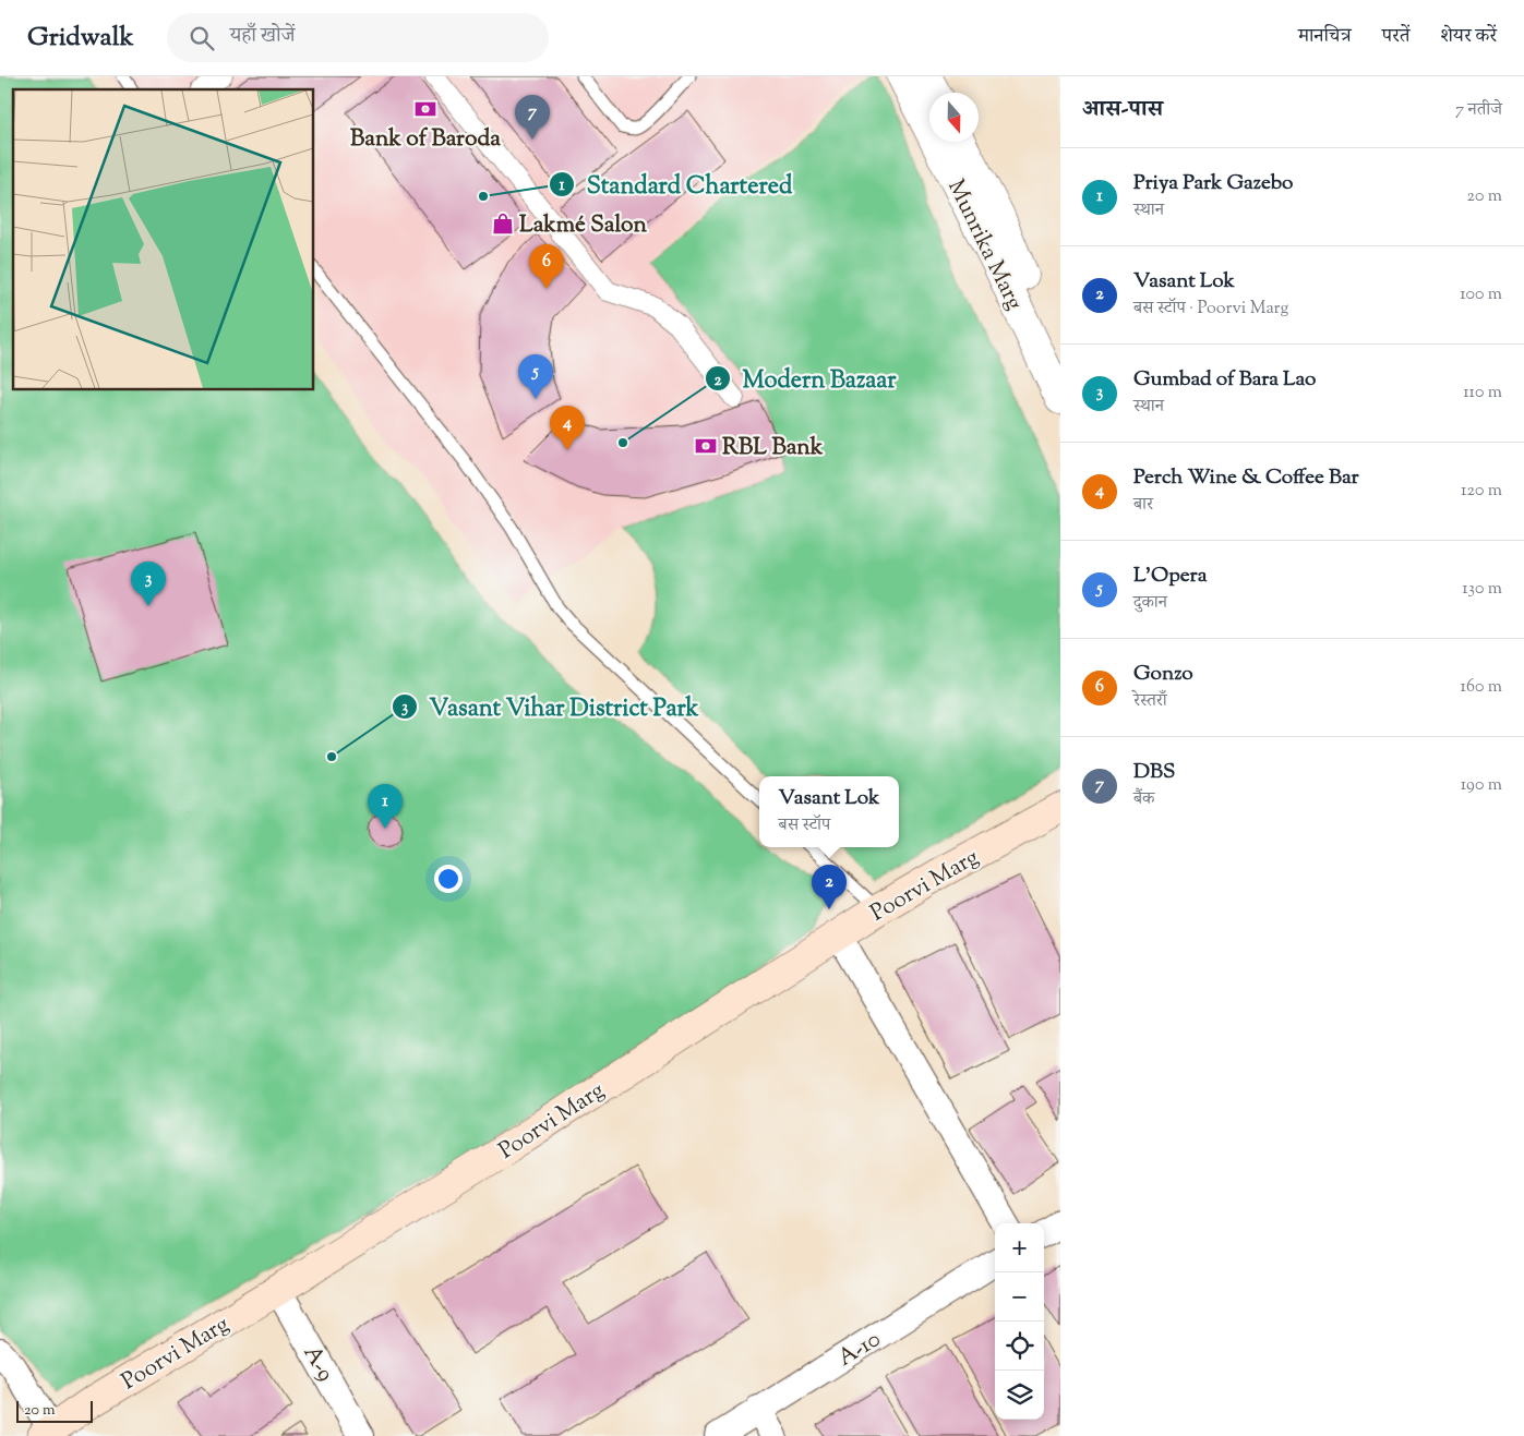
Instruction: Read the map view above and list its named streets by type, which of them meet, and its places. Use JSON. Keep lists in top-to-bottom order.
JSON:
{
  "streets": {
    "main road": ["Poorvi Marg"],
    "street": ["Munrika Marg", "A-10", "A-9"]
  },
  "crossings": [
    ["Poorvi Marg", "A-9"]
  ],
  "places": {
    "bank": ["Bank of Baroda", "RBL Bank"],
    "other": ["Standard Chartered", "Modern Bazaar", "Vasant Vihar District Park"],
    "shop": ["Lakmé Salon"]
  },
  "scale_bar": "20 m",
  "north": "bottom",
  "page": {
    "header": "Gridwalk",
    "search": "यहाँ खोजें",
    "nav": ["मानचित्र", "परतें", "शेयर करें"],
    "heading": ["आस-पास", "7 नतीजे"],
    "pins": [
      "7",
      "6",
      "5",
      "4",
      "3",
      "1",
      "2"
    ],
    "list": [
      {
        "mark": "1",
        "name": "Priya Park Gazebo",
        "note": "स्थान",
        "value": "20 m"
      },
      {
        "mark": "2",
        "name": "Vasant Lok",
        "note": "बस स्टॉप · Poorvi Marg",
        "value": "100 m"
      },
      {
        "mark": "3",
        "name": "Gumbad of Bara Lao",
        "note": "स्थान",
        "value": "110 m"
      },
      {
        "mark": "4",
        "name": "Perch Wine & Coffee Bar",
        "note": "बार",
        "value": "120 m"
      },
      {
        "mark": "5",
        "name": "L'Opera",
        "note": "दुकान",
        "value": "130 m"
      },
      {
        "mark": "6",
        "name": "Gonzo",
        "note": "रेस्तराँ",
        "value": "160 m"
      },
      {
        "mark": "7",
        "name": "DBS",
        "note": "बैंक",
        "value": "190 m"
      }
    ],
    "popup": ["Vasant Lok", "बस स्टॉप"],
    "map_buttons": ["+", "−"],
    "scale": "20 m"
  }
}
